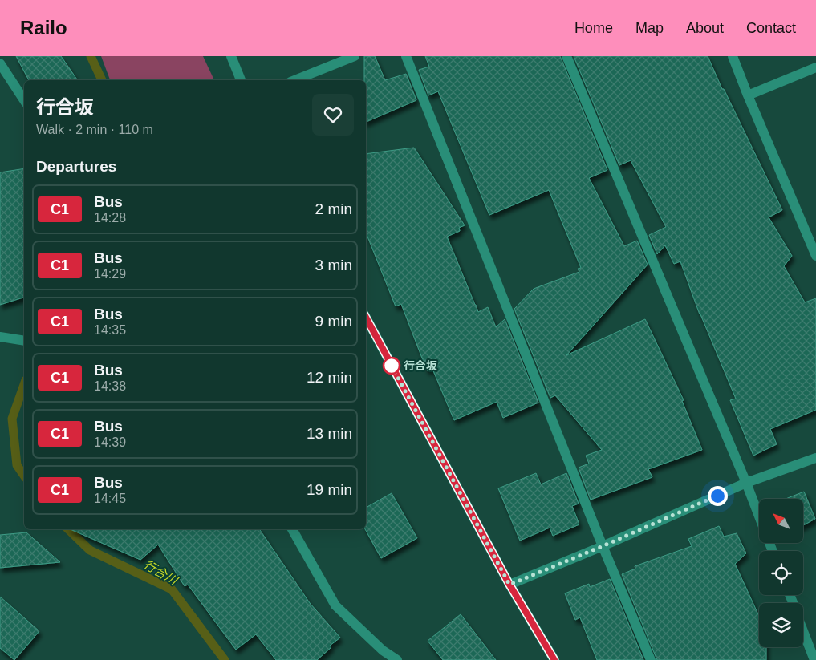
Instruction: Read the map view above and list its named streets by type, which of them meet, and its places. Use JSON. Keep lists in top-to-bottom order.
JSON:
{
  "water": ["行合川"],
  "places": ["行合坂"],
  "lines": ["bus line C1"],
  "north": "top left",
  "page": {
    "header": "Railo",
    "nav": [
      "Home",
      "Map",
      "About",
      "Contact"
    ],
    "heading": [
      ["行合坂", "Walk · 2 min · 110 m"],
      "Departures"
    ],
    "list": [
      {
        "mark": "C1",
        "name": "Bus",
        "note": "14:28",
        "value": "2 min"
      },
      {
        "mark": "C1",
        "name": "Bus",
        "note": "14:29",
        "value": "3 min"
      },
      {
        "mark": "C1",
        "name": "Bus",
        "note": "14:35",
        "value": "9 min"
      },
      {
        "mark": "C1",
        "name": "Bus",
        "note": "14:38",
        "value": "12 min"
      },
      {
        "mark": "C1",
        "name": "Bus",
        "note": "14:39",
        "value": "13 min"
      },
      {
        "mark": "C1",
        "name": "Bus",
        "note": "14:45",
        "value": "19 min"
      }
    ]
  }
}
